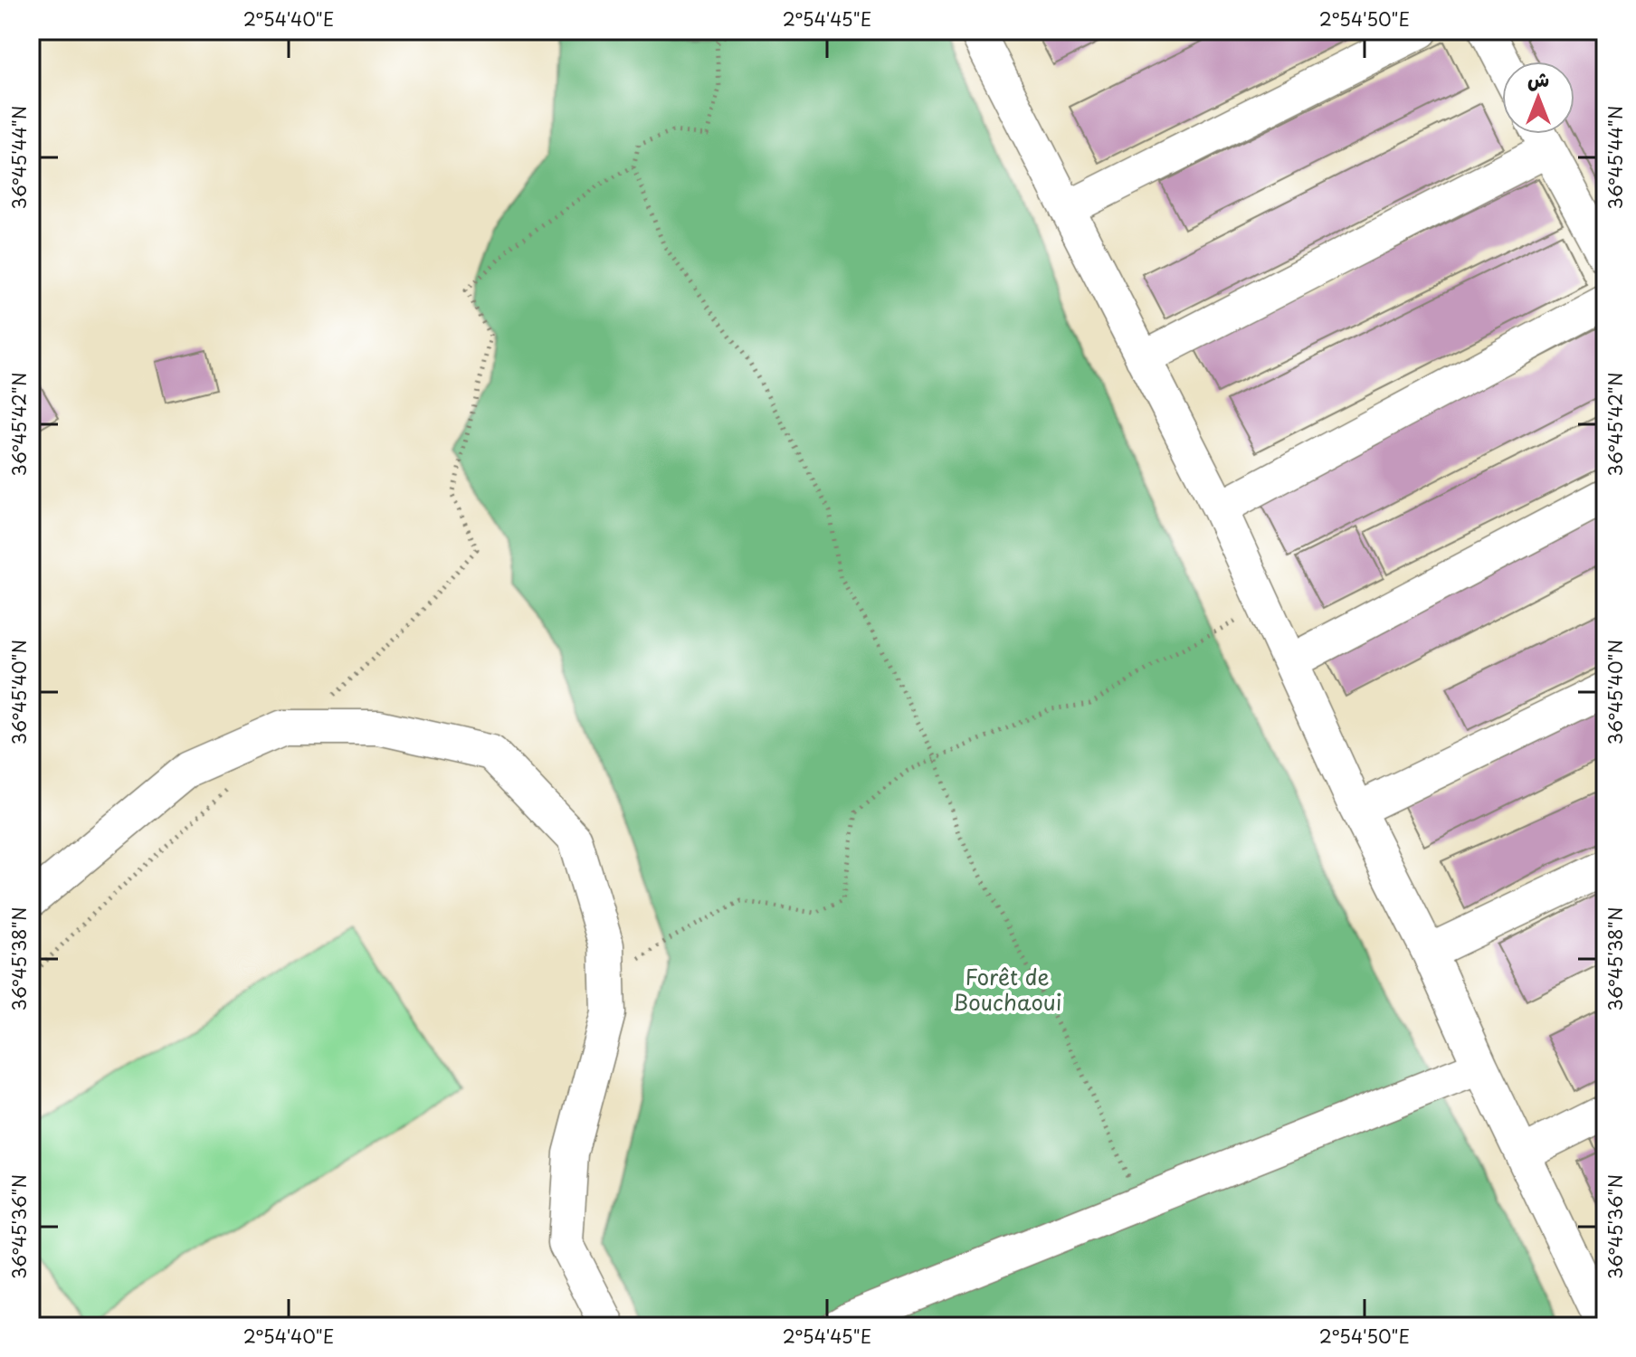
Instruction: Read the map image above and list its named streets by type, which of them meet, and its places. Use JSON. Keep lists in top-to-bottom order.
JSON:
{
  "parks": ["Forêt de Bouchaoui"],
  "north": "top",
  "coordinates": [
    "2°54'40\"E",
    "2°54'45\"E",
    "2°54'50\"E",
    "36°45'44\"N",
    "36°45'42\"N",
    "36°45'40\"N",
    "36°45'38\"N",
    "36°45'36\"N"
  ]
}
